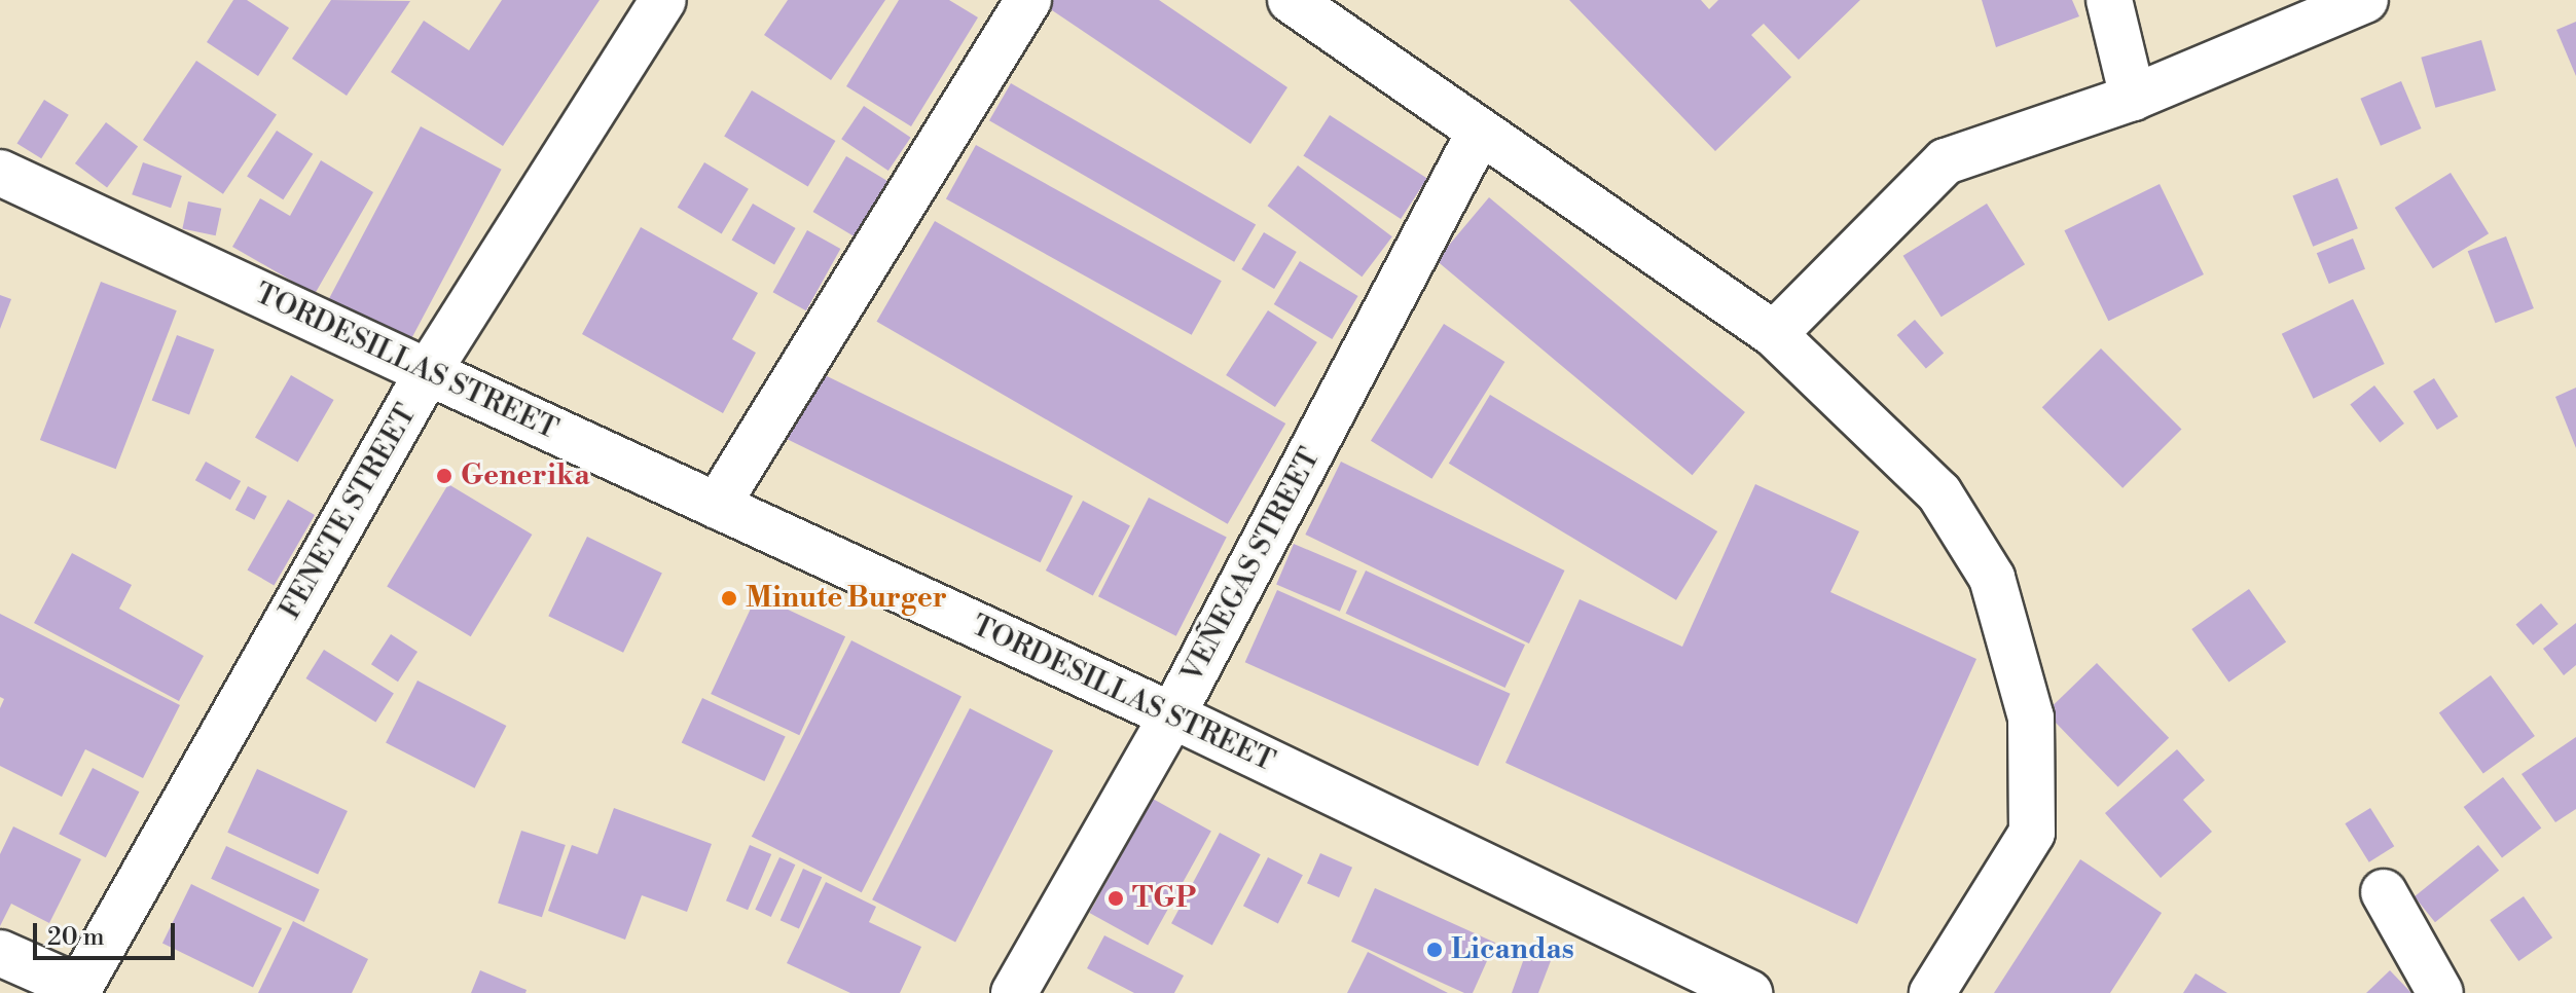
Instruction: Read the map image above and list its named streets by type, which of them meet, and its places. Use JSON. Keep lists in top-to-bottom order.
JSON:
{
  "streets": {
    "street": ["TORDESILLAS STREET", "FENETE STREET", "VEÑEGAS STREET"]
  },
  "crossings": [
    ["TORDESILLAS STREET", "FENETE STREET"],
    ["TORDESILLAS STREET", "VEÑEGAS STREET"]
  ],
  "places": [
    "Generika",
    "Minute Burger",
    "TGP",
    "Licandas"
  ],
  "scale_bar": "20 m"
}
